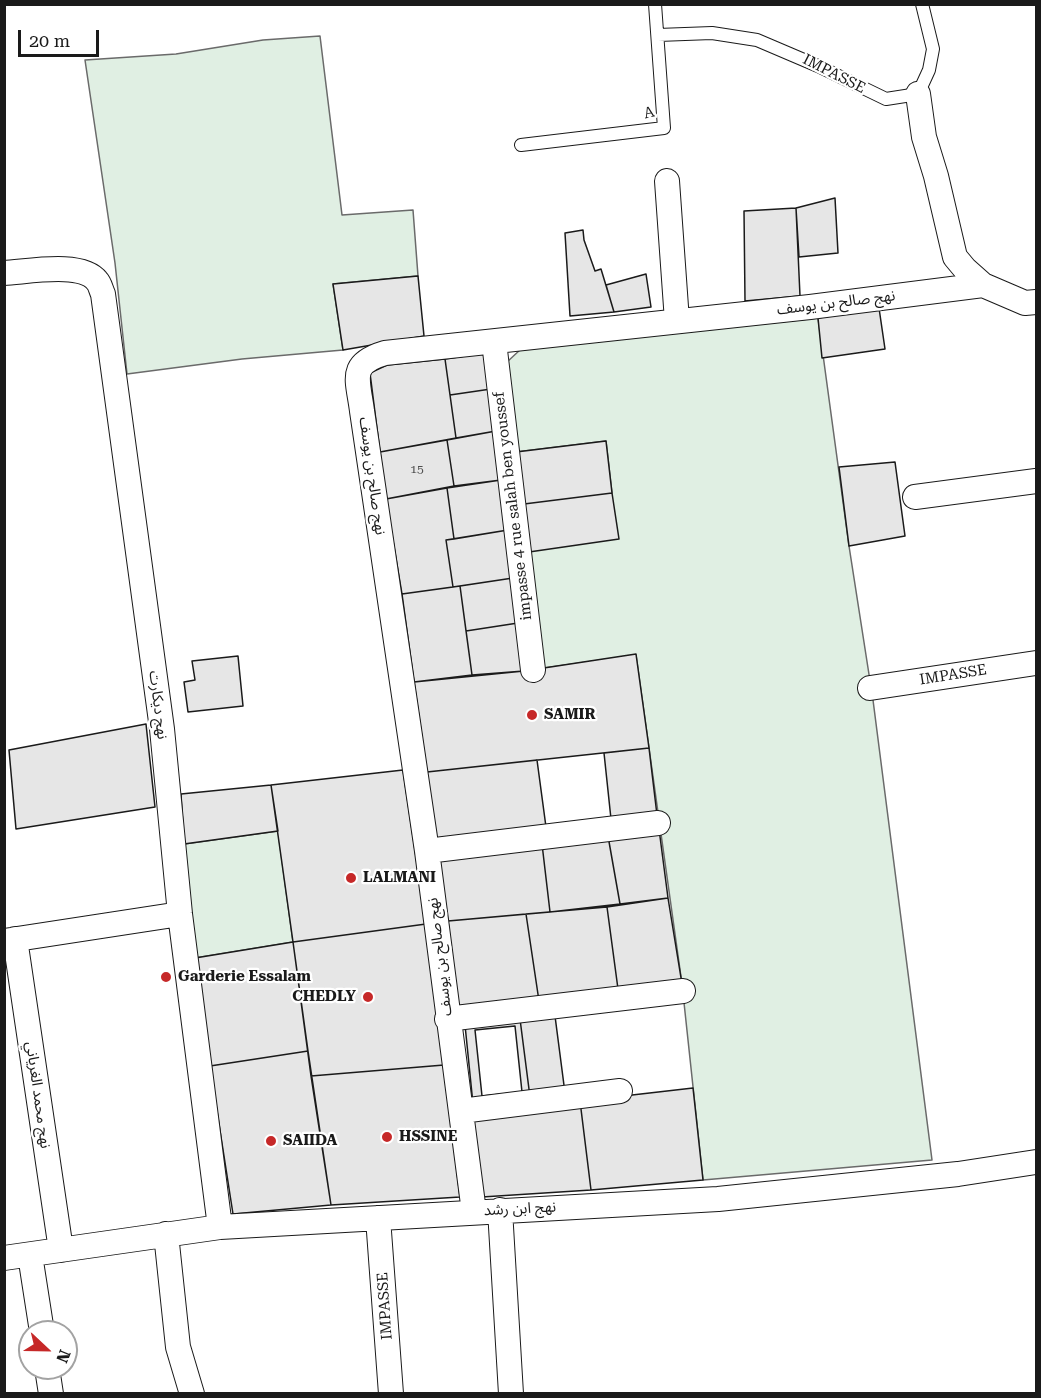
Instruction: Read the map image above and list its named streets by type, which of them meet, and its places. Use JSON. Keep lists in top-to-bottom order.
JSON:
{
  "streets": {
    "street": [
      "IMPASSE",
      "نهج صالح بن يوسف",
      "impasse 4 rue salah ben youssef",
      "نهج ديكارت",
      "نهج محمد الغرياني",
      "نهج ابن رشد"
    ],
    "lane": ["A"]
  },
  "crossings": [
    ["IMPASSE", "A"],
    ["IMPASSE", "نهج ابن رشد"],
    ["نهج صالح بن يوسف", "impasse 4 rue salah ben youssef"],
    ["نهج صالح بن يوسف", "نهج ابن رشد"],
    ["نهج ديكارت", "نهج ابن رشد"],
    ["نهج محمد الغرياني", "نهج ابن رشد"]
  ],
  "places": [
    "SAMIR",
    "LALMANI",
    "Garderie Essalam",
    "CHEDLY",
    "HSSINE",
    "SAIIDA"
  ],
  "house_numbers": ["15"],
  "scale_bar": "20 m",
  "north": "right"
}
